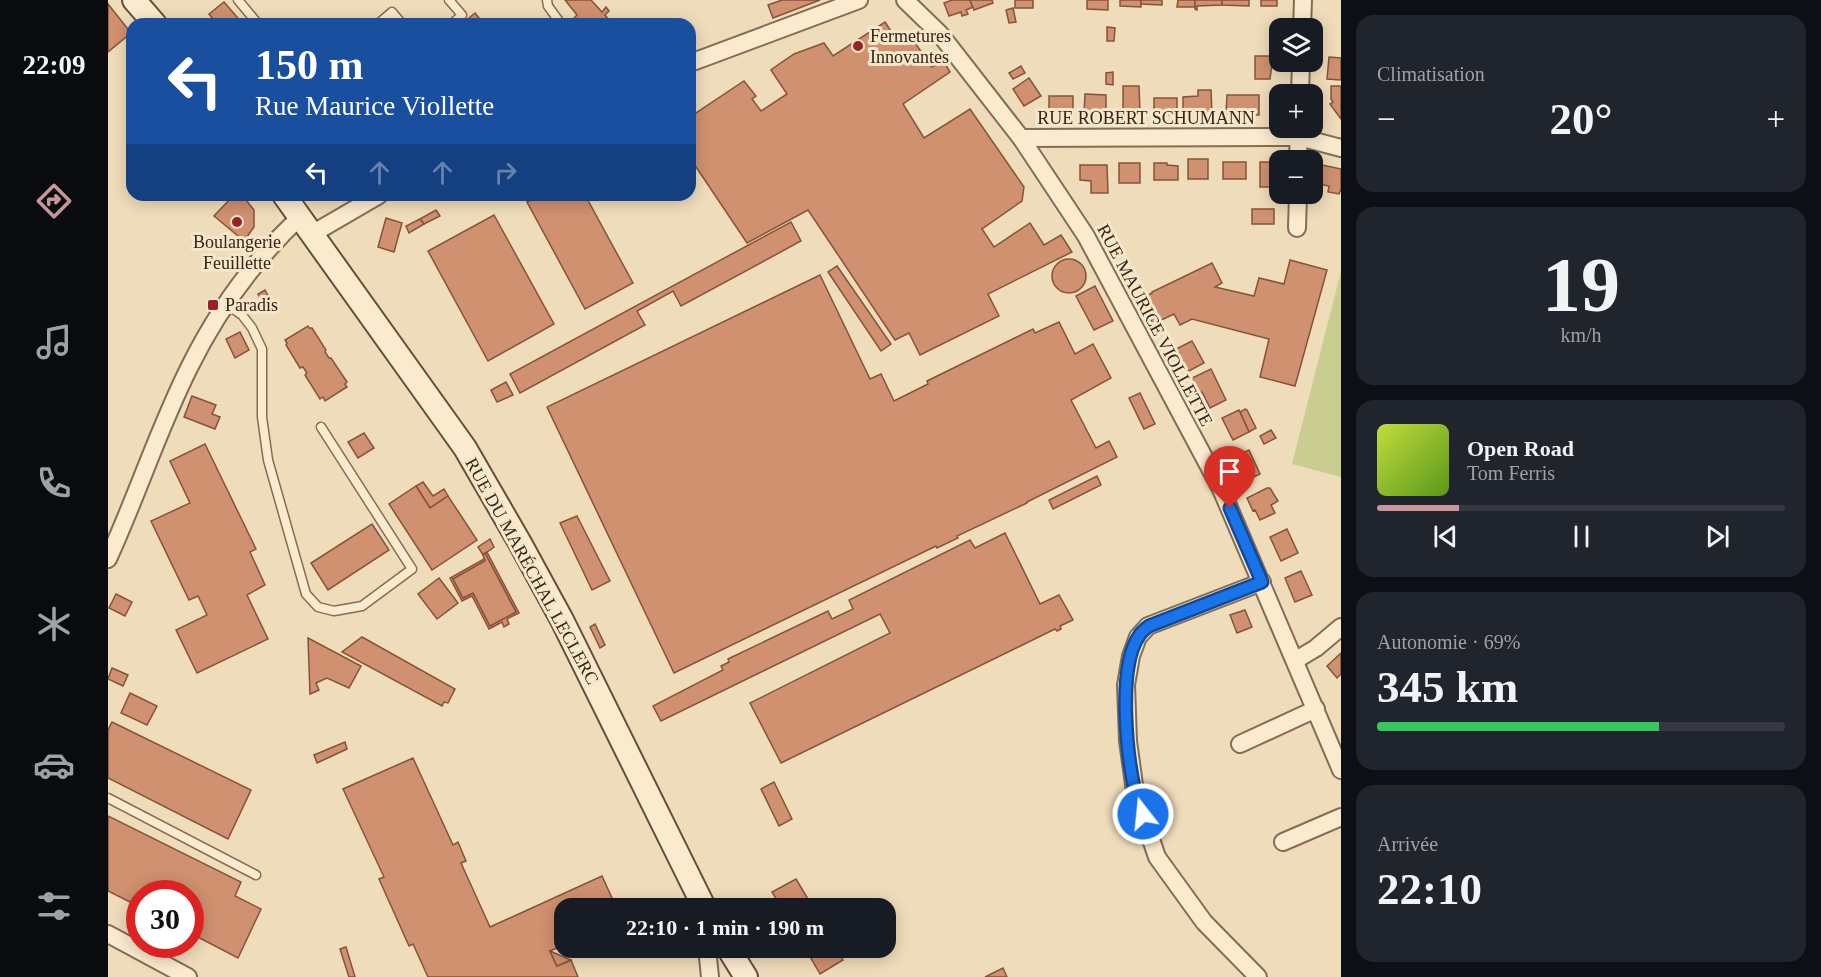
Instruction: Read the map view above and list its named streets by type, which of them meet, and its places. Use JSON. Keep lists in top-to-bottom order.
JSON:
{
  "streets": {
    "main road": ["RUE DU MARÉCHAL LECLERC"],
    "street": ["RUE ROBERT SCHUMANN", "RUE MAURICE VIOLLETTE"]
  },
  "crossings": [
    ["RUE ROBERT SCHUMANN", "RUE MAURICE VIOLLETTE"]
  ],
  "places": {
    "other": ["Fermetures Innovantes", "Boulangerie Feuillette"],
    "transit": ["Paradis"]
  },
  "page": {
    "tabs": "22:09",
    "tile": [
      "Climatisation",
      ["19", "km/h"],
      ["Autonomie · 69%", "345 km"],
      ["Arrivée", "22:10"]
    ],
    "map_buttons": ["+", "−"],
    "turn": ["150 m", "Rue Maurice Viollette"],
    "heat": ["−", "20°", "+"],
    "song": ["Open Road", "Tom Ferris"],
    "limit": "30",
    "trip": "22:10 · 1 min · 190 m"
  }
}
